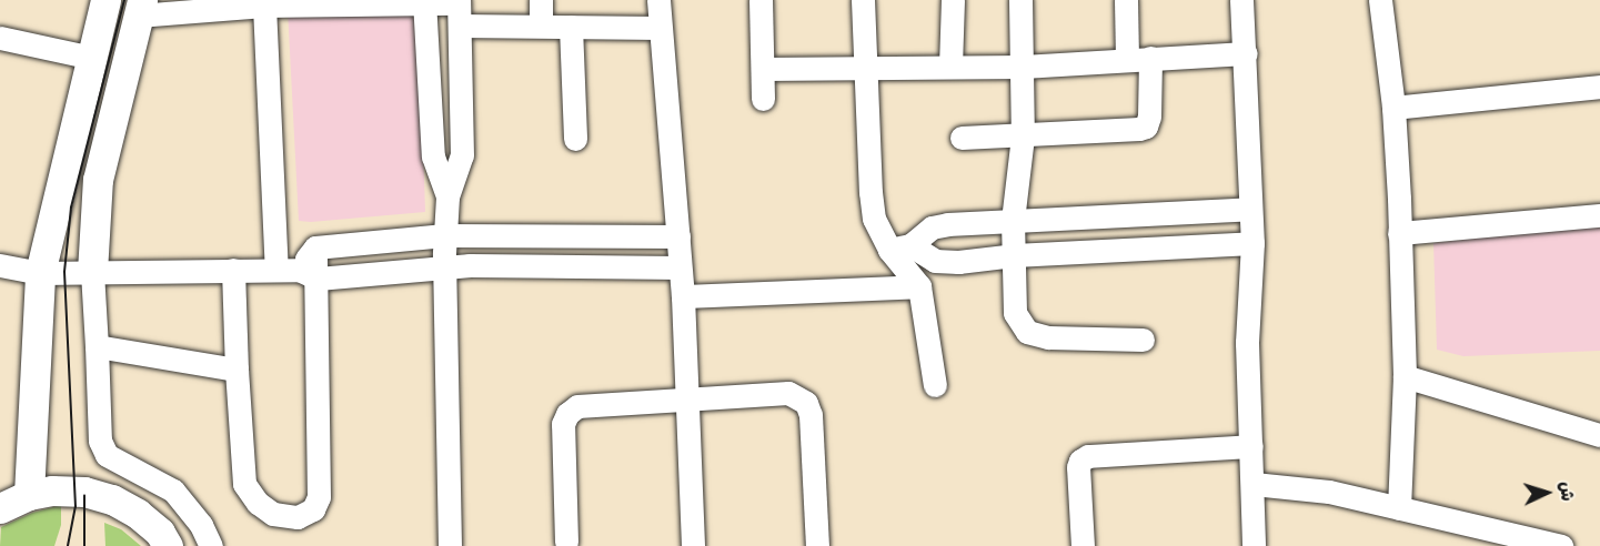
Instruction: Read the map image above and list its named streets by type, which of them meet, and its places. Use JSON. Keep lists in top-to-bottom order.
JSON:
{
  "north": "right"
}
